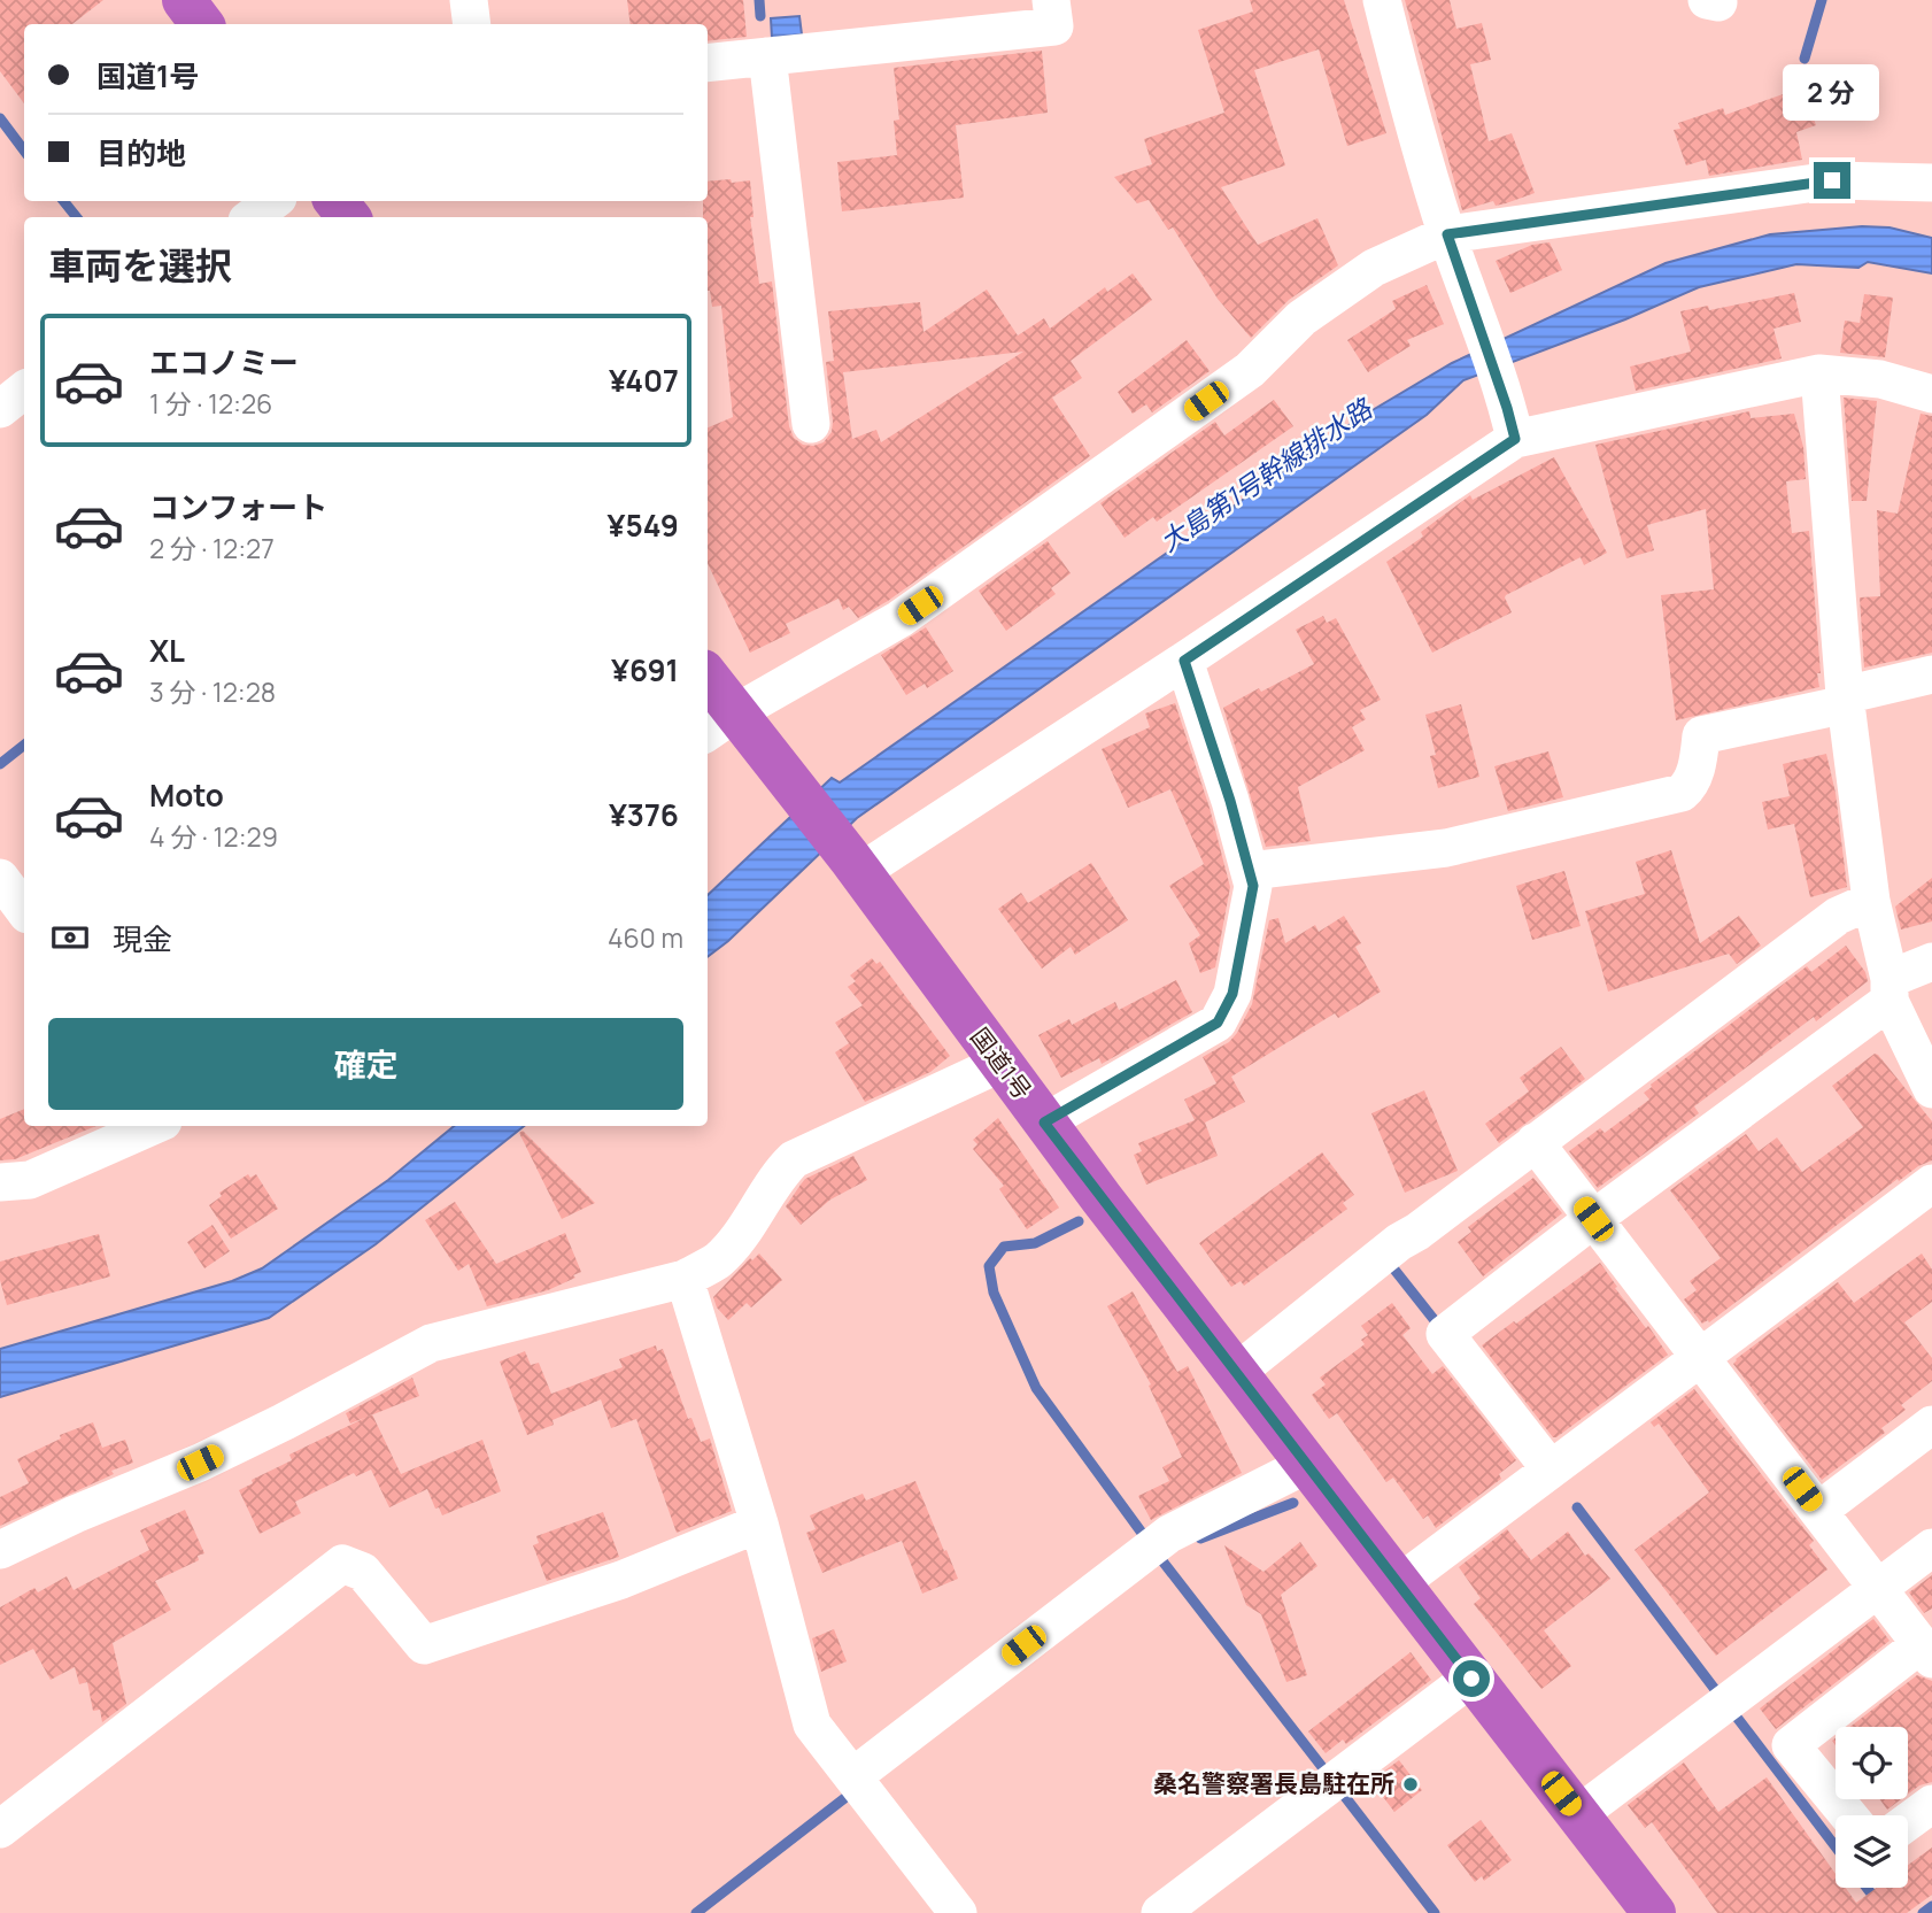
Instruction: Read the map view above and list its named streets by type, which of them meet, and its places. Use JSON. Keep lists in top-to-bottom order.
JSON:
{
  "streets": {
    "highway": ["国道1号"]
  },
  "water": ["大島第1号幹線排水路"],
  "places": ["桑名警察署長島駐在所"],
  "page": {
    "banner": ["国道1号", "目的地"],
    "bubble": "2 分",
    "heading": "車両を選択",
    "list": [
      {
        "name": "エコノミー",
        "note": "1 分 · 12:26",
        "value": "¥407"
      },
      {
        "name": "コンフォート",
        "note": "2 分 · 12:27",
        "value": "¥549"
      },
      {
        "name": "XL",
        "note": "3 分 · 12:28",
        "value": "¥691"
      },
      {
        "name": "Moto",
        "note": "4 分 · 12:29",
        "value": "¥376"
      }
    ],
    "pay": ["現金", "460 m"],
    "buttons": "確定"
  }
}
